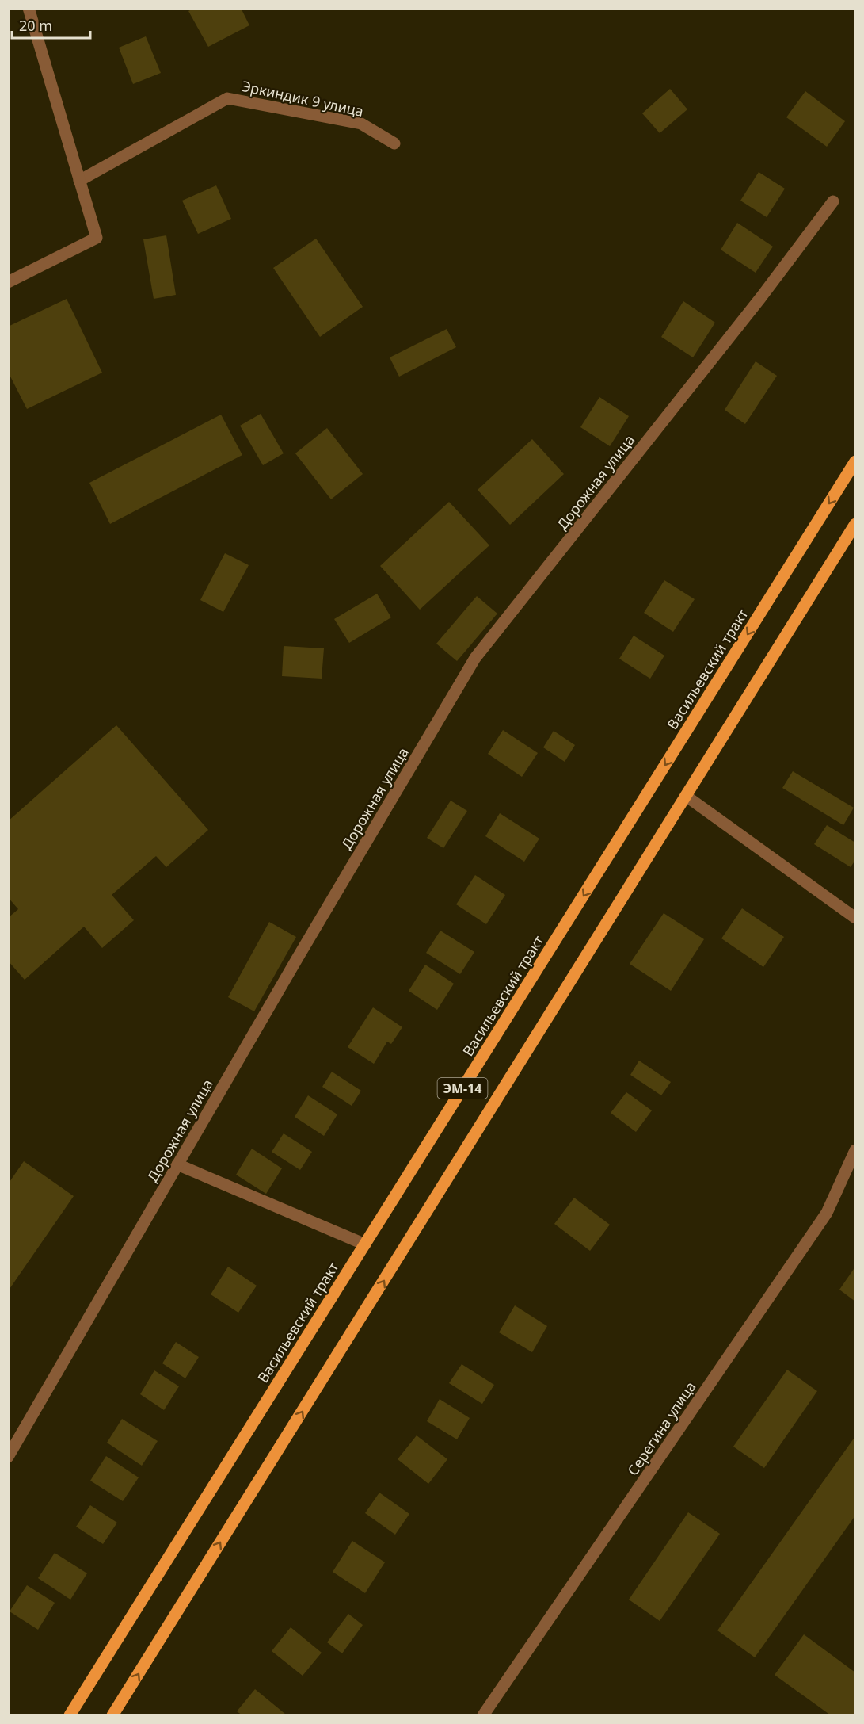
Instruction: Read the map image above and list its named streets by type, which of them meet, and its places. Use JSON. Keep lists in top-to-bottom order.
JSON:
{
  "streets": {
    "main road": ["Васильевский тракт", "ЭМ-14"],
    "street": ["Эркиндик 9 улица", "Дорожная улица", "Серегина улица"]
  },
  "scale_bar": "20 m"
}
